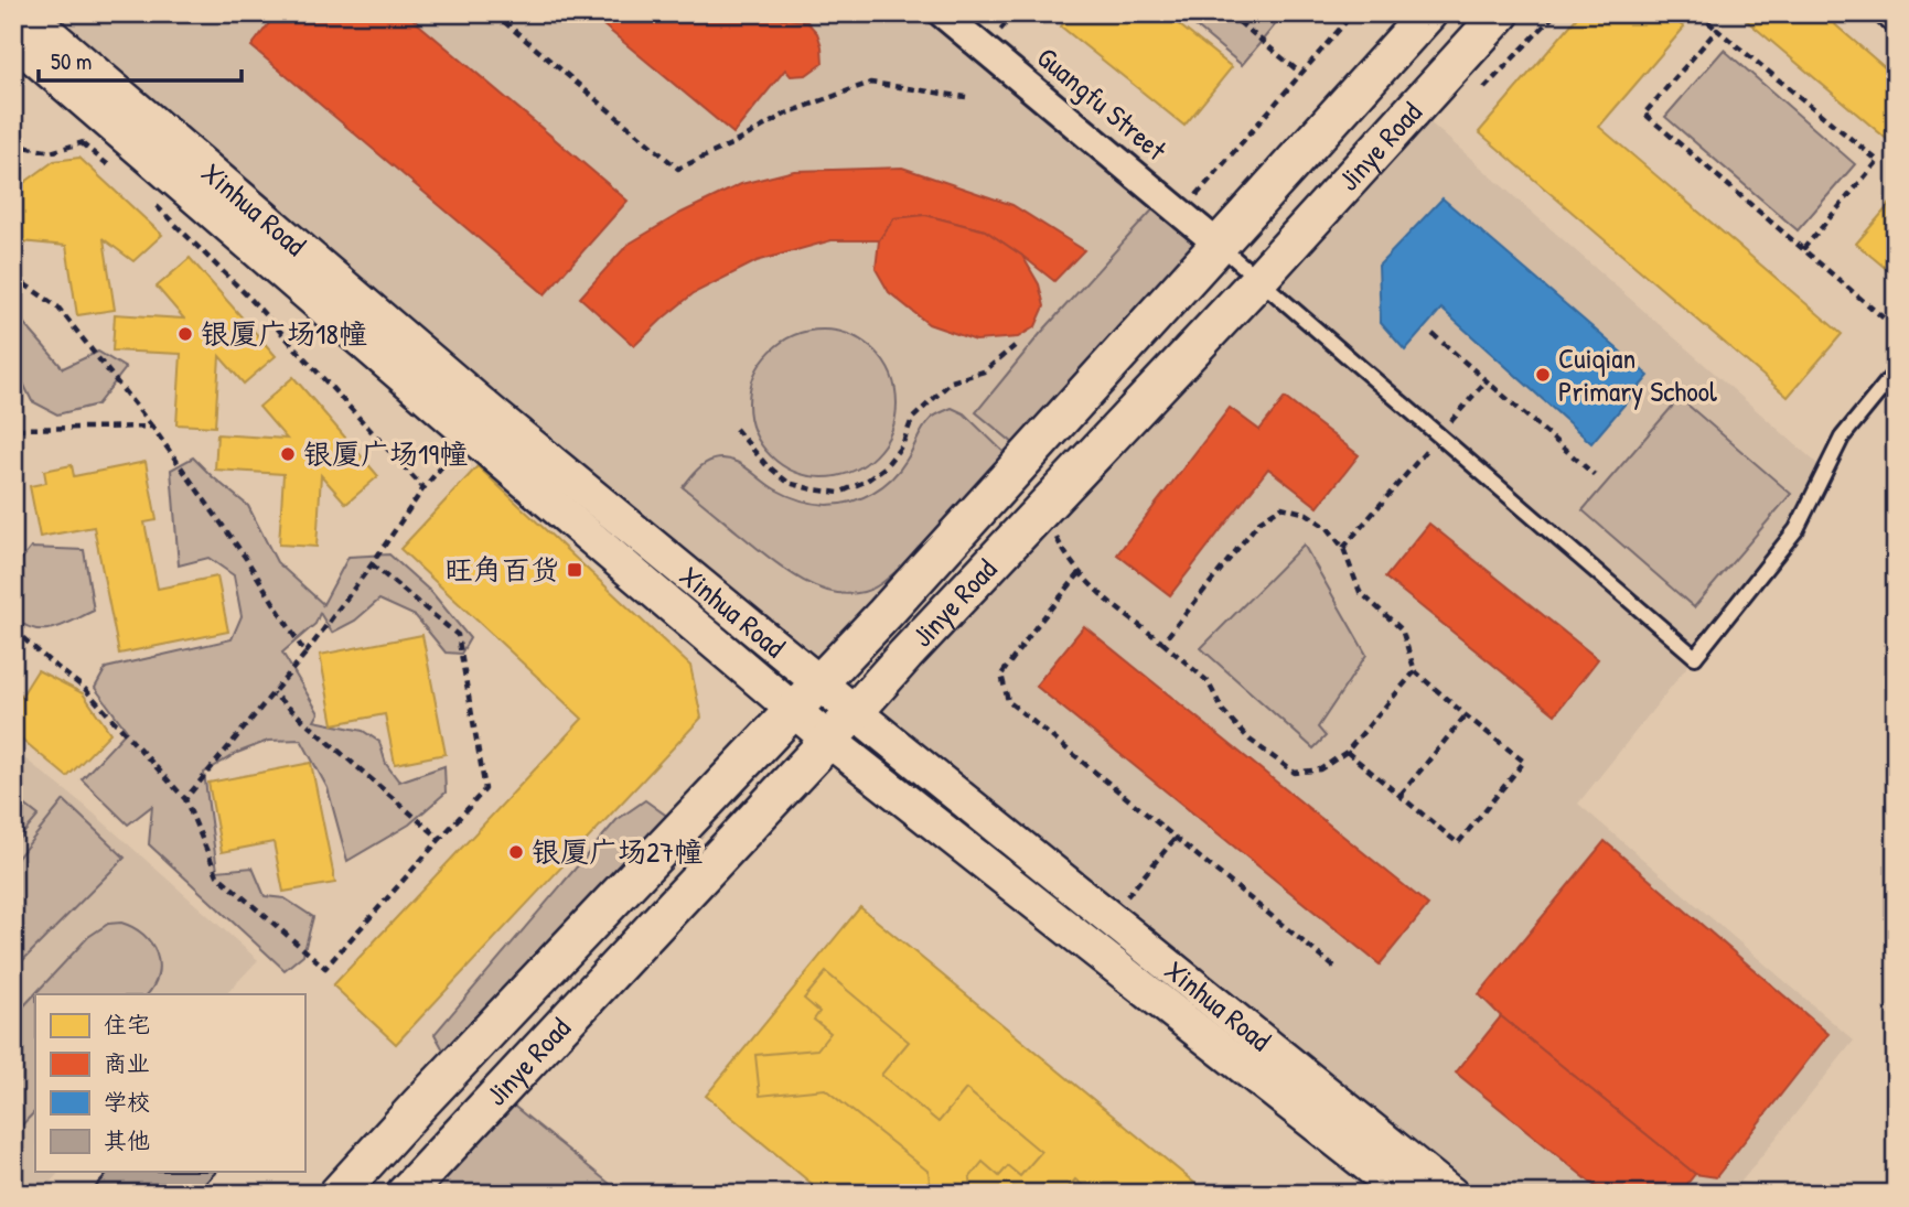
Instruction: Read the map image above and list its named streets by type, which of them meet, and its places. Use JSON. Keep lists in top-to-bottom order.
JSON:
{
  "streets": {
    "main road": ["Jinye Road"],
    "street": ["Guangfu Street", "Xinhua Road"]
  },
  "crossings": [
    ["Guangfu Street", "Jinye Road"],
    ["Jinye Road", "Xinhua Road"]
  ],
  "places": {
    "other": [
      "银厦广场18幢",
      "Cuiqian Primary School",
      "银厦广场19幢",
      "银厦广场27幢"
    ],
    "transit": ["旺角百货"]
  },
  "legend": [
    "住宅",
    "商业",
    "学校",
    "其他"
  ],
  "scale_bar": "50 m"
}
